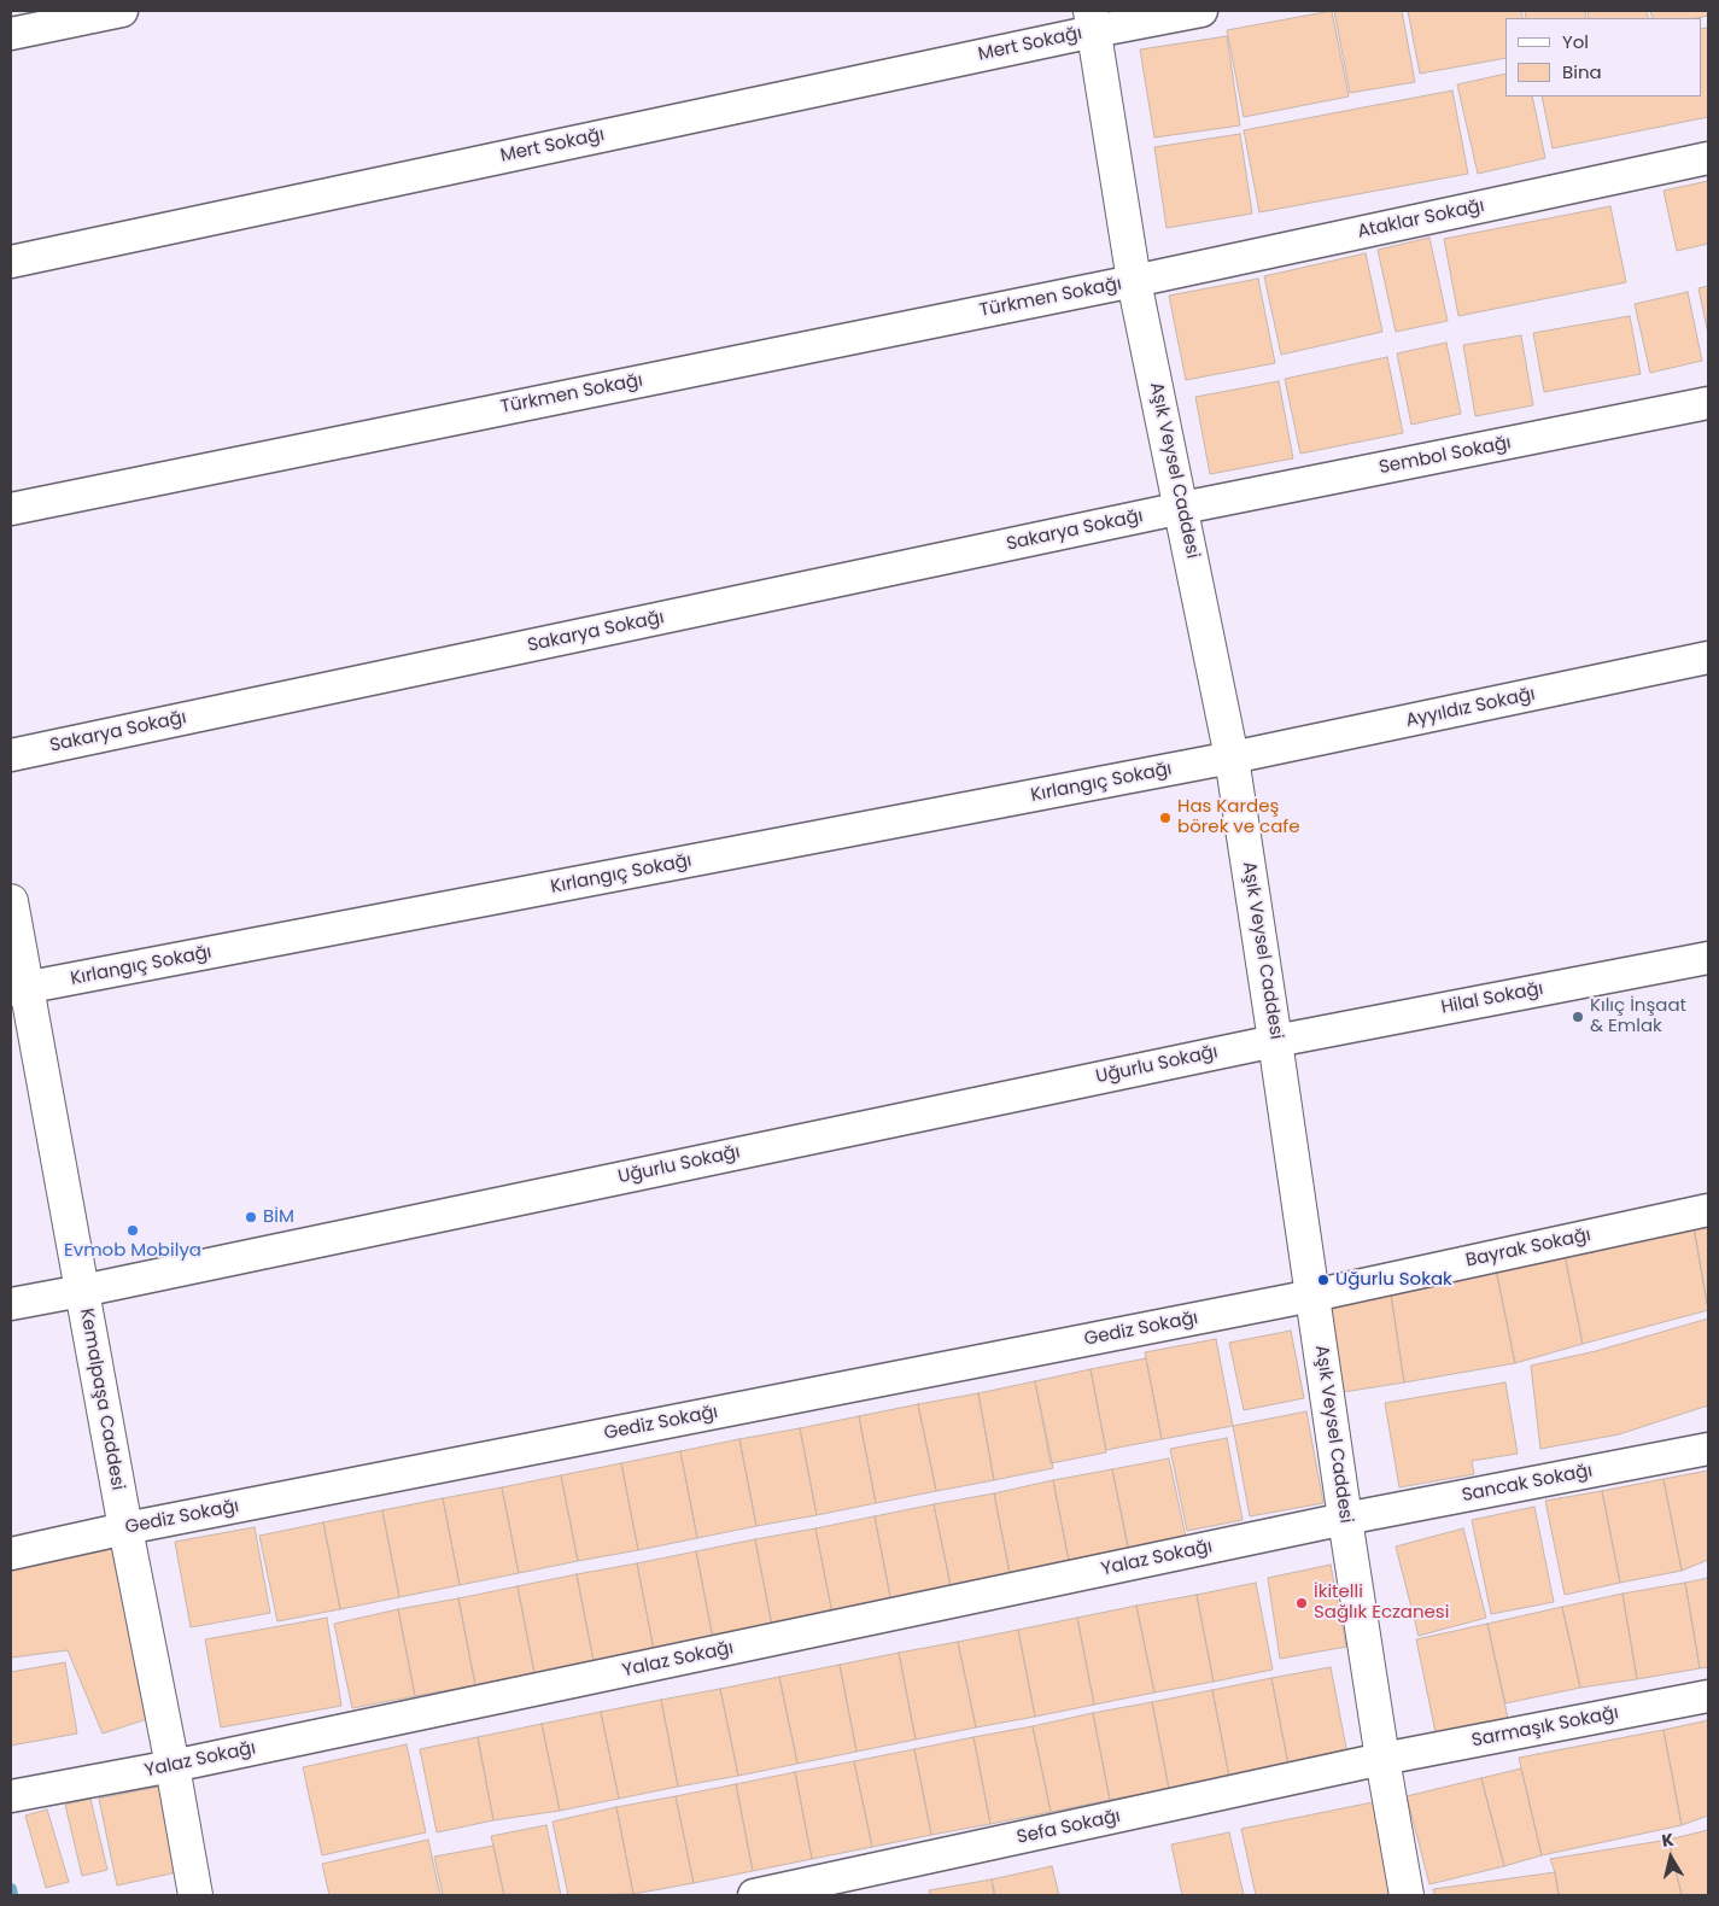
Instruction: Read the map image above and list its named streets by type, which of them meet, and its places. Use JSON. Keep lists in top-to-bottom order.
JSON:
{
  "streets": {
    "main road": ["Aşık Veysel Caddesi", "Kemalpaşa Caddesi"],
    "street": [
      "Mert Sokağı",
      "Ataklar Sokağı",
      "Türkmen Sokağı",
      "Sembol Sokağı",
      "Sakarya Sokağı",
      "Ayyıldız Sokağı",
      "Kırlangıç Sokağı",
      "Hilal Sokağı",
      "Uğurlu Sokağı",
      "Bayrak Sokağı",
      "Gediz Sokağı",
      "Sancak Sokağı",
      "Yalaz Sokağı",
      "Sarmaşık Sokağı",
      "Sefa Sokağı"
    ]
  },
  "crossings": [
    ["Mert Sokağı", "Aşık Veysel Caddesi"],
    ["Ataklar Sokağı", "Türkmen Sokağı"],
    ["Ataklar Sokağı", "Aşık Veysel Caddesi"],
    ["Türkmen Sokağı", "Aşık Veysel Caddesi"],
    ["Sembol Sokağı", "Aşık Veysel Caddesi"],
    ["Sembol Sokağı", "Sakarya Sokağı"],
    ["Aşık Veysel Caddesi", "Sakarya Sokağı"],
    ["Aşık Veysel Caddesi", "Ayyıldız Sokağı"],
    ["Aşık Veysel Caddesi", "Kırlangıç Sokağı"],
    ["Aşık Veysel Caddesi", "Hilal Sokağı"],
    ["Aşık Veysel Caddesi", "Uğurlu Sokağı"],
    ["Aşık Veysel Caddesi", "Bayrak Sokağı"],
    ["Aşık Veysel Caddesi", "Gediz Sokağı"],
    ["Aşık Veysel Caddesi", "Sancak Sokağı"],
    ["Aşık Veysel Caddesi", "Yalaz Sokağı"],
    ["Aşık Veysel Caddesi", "Sarmaşık Sokağı"],
    ["Aşık Veysel Caddesi", "Sefa Sokağı"],
    ["Ayyıldız Sokağı", "Kırlangıç Sokağı"],
    ["Kırlangıç Sokağı", "Kemalpaşa Caddesi"],
    ["Hilal Sokağı", "Uğurlu Sokağı"],
    ["Uğurlu Sokağı", "Kemalpaşa Caddesi"],
    ["Bayrak Sokağı", "Gediz Sokağı"],
    ["Gediz Sokağı", "Kemalpaşa Caddesi"],
    ["Kemalpaşa Caddesi", "Yalaz Sokağı"],
    ["Sancak Sokağı", "Yalaz Sokağı"],
    ["Sarmaşık Sokağı", "Sefa Sokağı"]
  ],
  "places": [
    "Has Kardeş börek ve cafe",
    "Kılıç İnşaat & Emlak",
    "BİM",
    "Evmob Mobilya",
    "Uğurlu Sokak",
    "İkitelli Sağlık Eczanesi"
  ],
  "legend": ["Yol", "Bina"],
  "north": "top"
}
